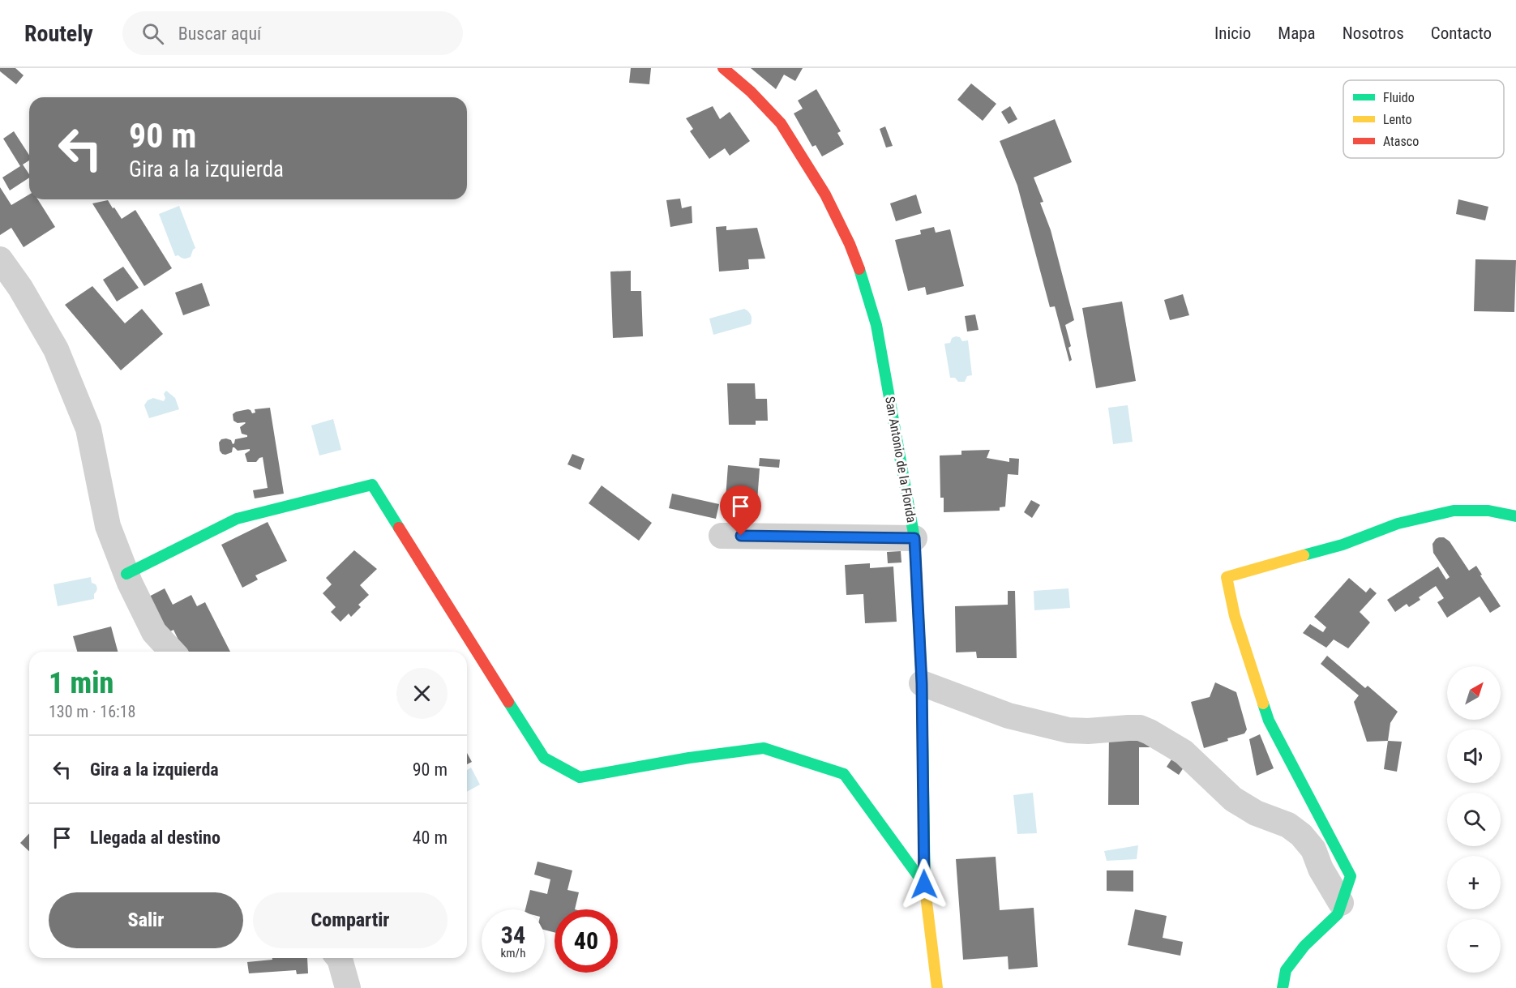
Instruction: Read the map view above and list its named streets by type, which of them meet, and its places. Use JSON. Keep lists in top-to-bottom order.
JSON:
{
  "streets": {
    "street": ["San Antonio de la Florida"]
  },
  "legend": ["Fluido", "Lento", "Atasco"],
  "north": "top right",
  "page": {
    "header": "Routely",
    "search": "Buscar aquí",
    "nav": [
      "Inicio",
      "Mapa",
      "Nosotros",
      "Contacto"
    ],
    "turn": ["90 m", "Gira a la izquierda"],
    "heading": ["1 min", "130 m · 16:18"],
    "map_buttons": ["+", "−"],
    "list": [
      {
        "name": "Gira a la izquierda",
        "value": "90 m"
      },
      {
        "name": "Llegada al destino",
        "value": "40 m"
      }
    ],
    "buttons": ["Salir", "Compartir"],
    "speed": "34 km/h",
    "limit": "40"
  }
}
